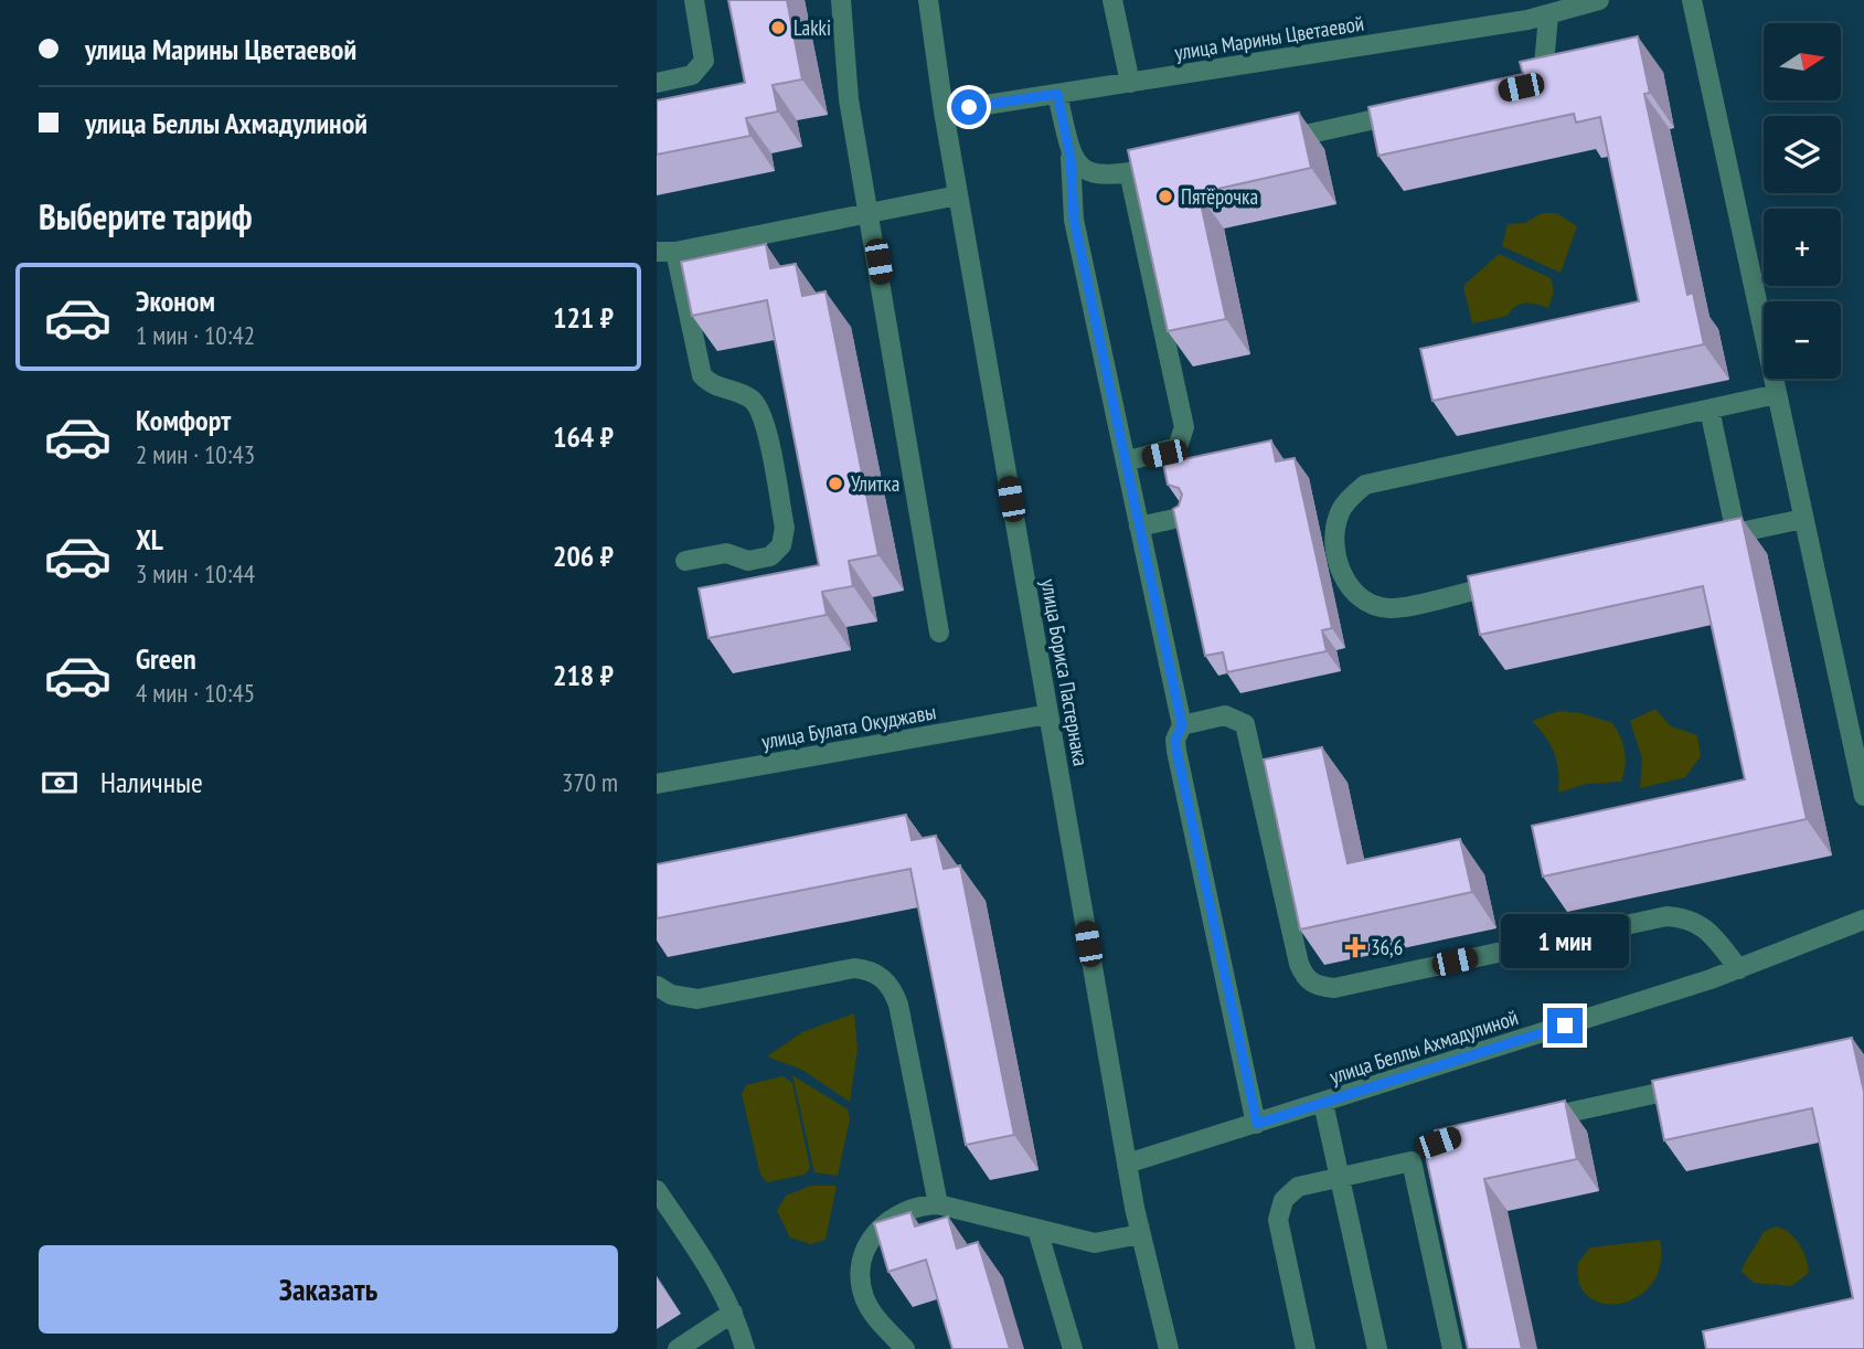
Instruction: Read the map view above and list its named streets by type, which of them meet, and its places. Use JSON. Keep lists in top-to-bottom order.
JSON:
{
  "streets": {
    "street": [
      "улица Марины Цветаевой",
      "улица Бориса Пастернака",
      "улица Булата Окуджавы",
      "улица Беллы Ахмадулиной"
    ]
  },
  "crossings": [
    ["улица Марины Цветаевой", "улица Бориса Пастернака"],
    ["улица Бориса Пастернака", "улица Булата Окуджавы"],
    ["улица Бориса Пастернака", "улица Беллы Ахмадулиной"]
  ],
  "places": {
    "other": ["Lakki", "Пятёрочка", "Улитка"],
    "health": ["36,6"]
  },
  "north": "right",
  "page": {
    "banner": ["улица Марины Цветаевой", "улица Беллы Ахмадулиной"],
    "map_buttons": ["+", "−"],
    "heading": "Выберите тариф",
    "list": [
      {
        "name": "Эконом",
        "note": "1 мин · 10:42",
        "value": "121 ₽"
      },
      {
        "name": "Комфорт",
        "note": "2 мин · 10:43",
        "value": "164 ₽"
      },
      {
        "name": "XL",
        "note": "3 мин · 10:44",
        "value": "206 ₽"
      },
      {
        "name": "Green",
        "note": "4 мин · 10:45",
        "value": "218 ₽"
      }
    ],
    "pay": ["Наличные", "370 m"],
    "bubble": "1 мин",
    "buttons": "Заказать"
  }
}
